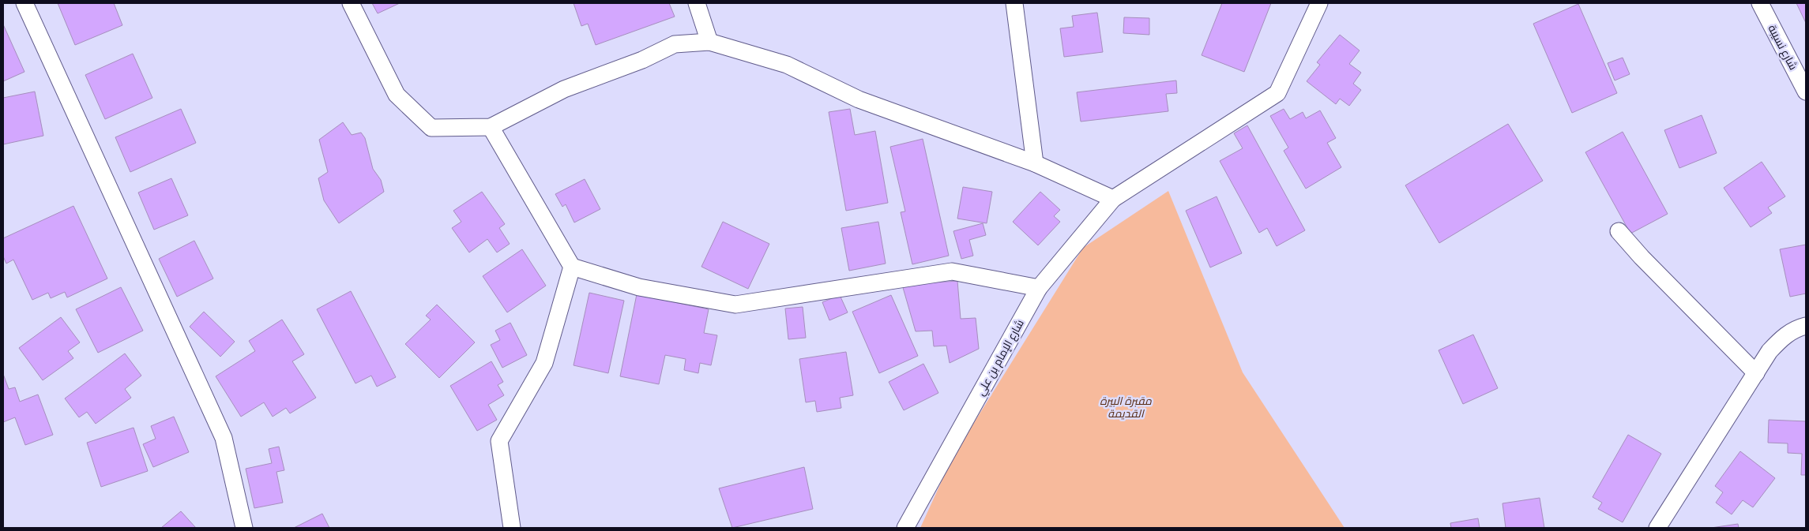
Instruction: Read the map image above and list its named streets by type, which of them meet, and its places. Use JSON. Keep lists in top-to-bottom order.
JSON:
{
  "streets": {
    "street": ["شارع نسيبة", "شارع الإمام بن علي"]
  },
  "parks": ["مقبرة البيرة القديمة"]
}
